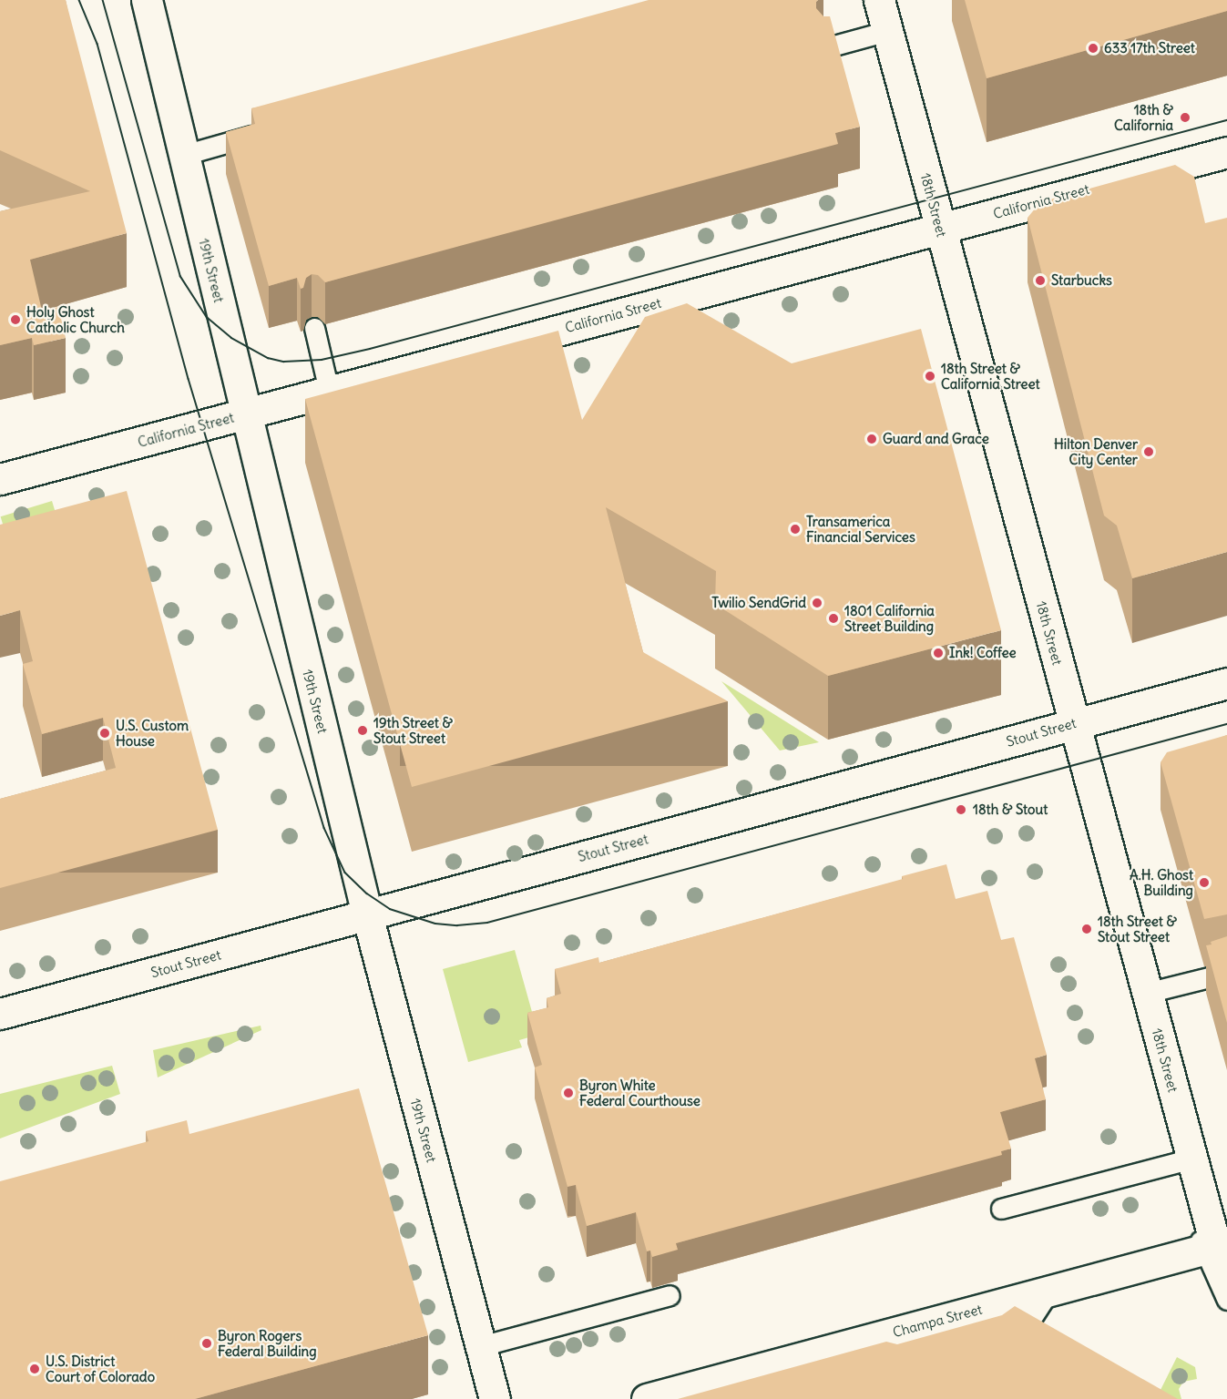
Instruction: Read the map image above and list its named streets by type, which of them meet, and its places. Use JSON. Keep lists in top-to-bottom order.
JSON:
{
  "streets": {
    "main road": [
      "California Street",
      "18th Street",
      "19th Street",
      "Stout Street",
      "Champa Street"
    ]
  },
  "crossings": [
    ["California Street", "18th Street"],
    ["California Street", "19th Street"],
    ["18th Street", "Stout Street"],
    ["18th Street", "Champa Street"],
    ["19th Street", "Stout Street"]
  ],
  "places": [
    "633 17th Street",
    "18th & California",
    "Starbucks",
    "Holy Ghost Catholic Church",
    "18th Street & California Street",
    "Guard and Grace",
    "Hilton Denver City Center",
    "Transamerica Financial Services",
    "Twilio SendGrid",
    "1801 California Street Building",
    "Ink! Coffee",
    "19th Street & Stout Street",
    "U.S. Custom House",
    "18th & Stout",
    "A.H. Ghost Building",
    "18th Street & Stout Street",
    "Byron White Federal Courthouse",
    "Byron Rogers Federal Building",
    "U.S. District Court of Colorado"
  ]
}
